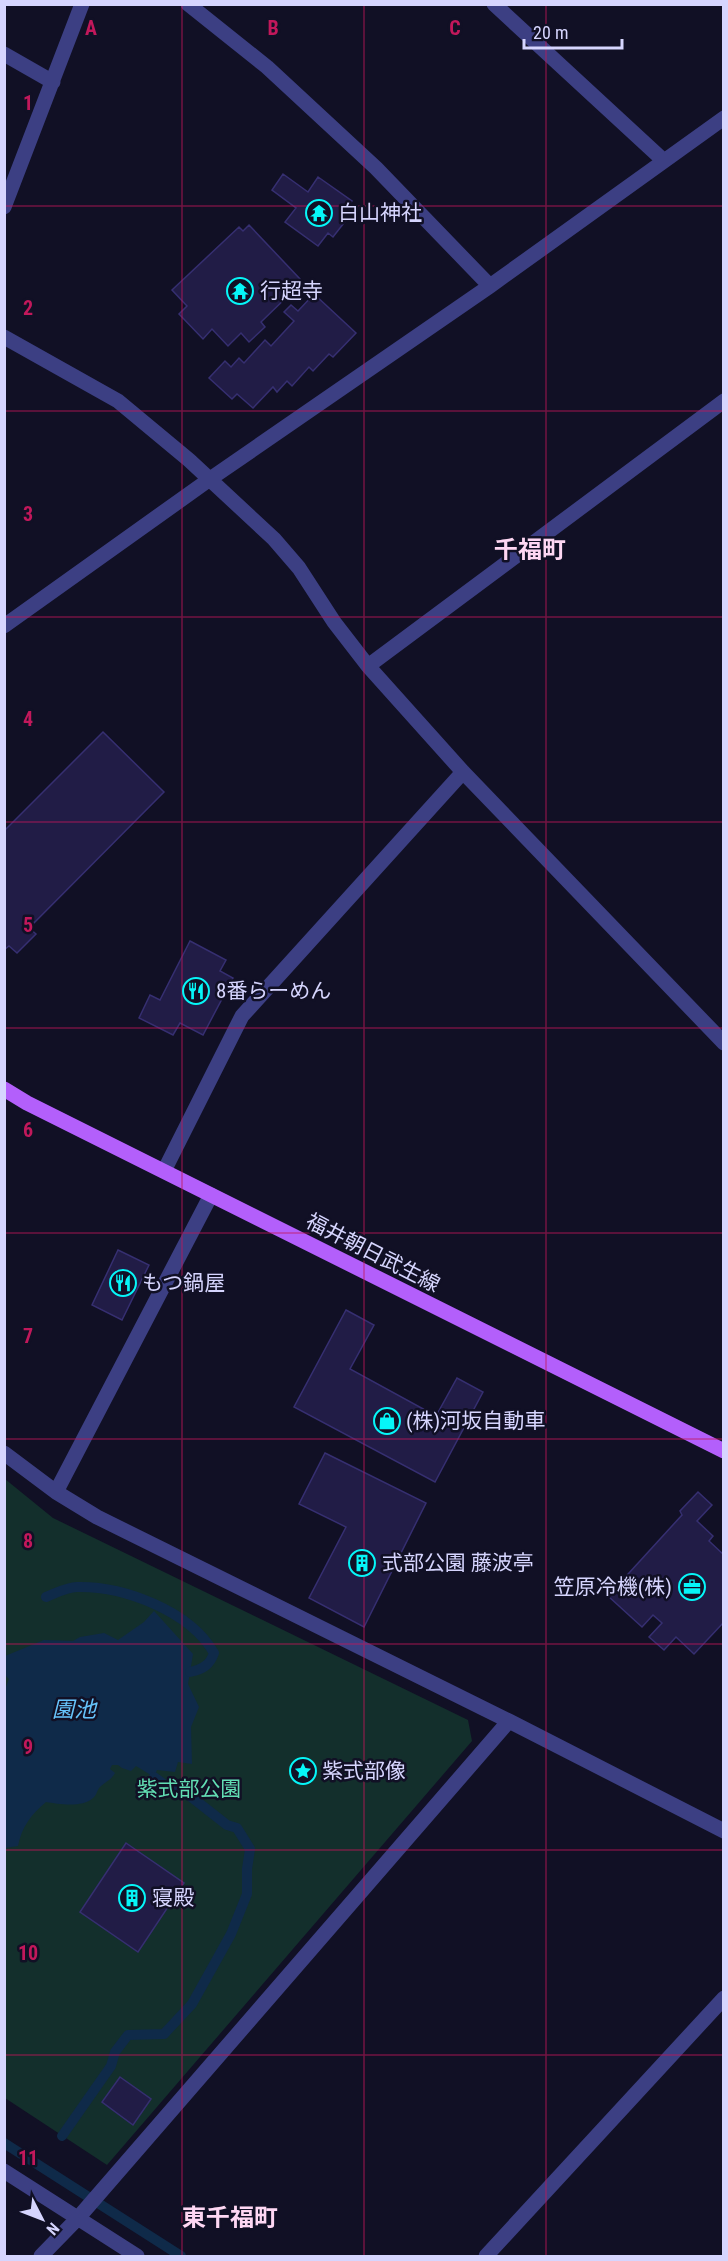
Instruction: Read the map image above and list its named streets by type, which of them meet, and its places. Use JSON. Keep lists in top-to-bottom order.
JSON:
{
  "streets": {
    "main road": ["福井朝日武生線"]
  },
  "districts": ["千福町", "東千福町"],
  "water": ["園池"],
  "parks": ["紫式部公園"],
  "places": {
    "temple": ["白山神社", "行超寺"],
    "restaurant": ["8番らーめん", "もつ鍋屋"],
    "shop": ["(株)河坂自動車"],
    "building": ["式部公園 藤波亭", "寝殿"],
    "office": ["笠原冷機(株)"],
    "place": ["紫式部像"]
  },
  "scale_bar": "20 m",
  "north": "bottom right",
  "grid": {
    "columns": ["A", "B", "C"],
    "rows": [
      "1",
      "2",
      "3",
      "4",
      "5",
      "6",
      "7",
      "8",
      "9",
      "10",
      "11"
    ]
  }
}
